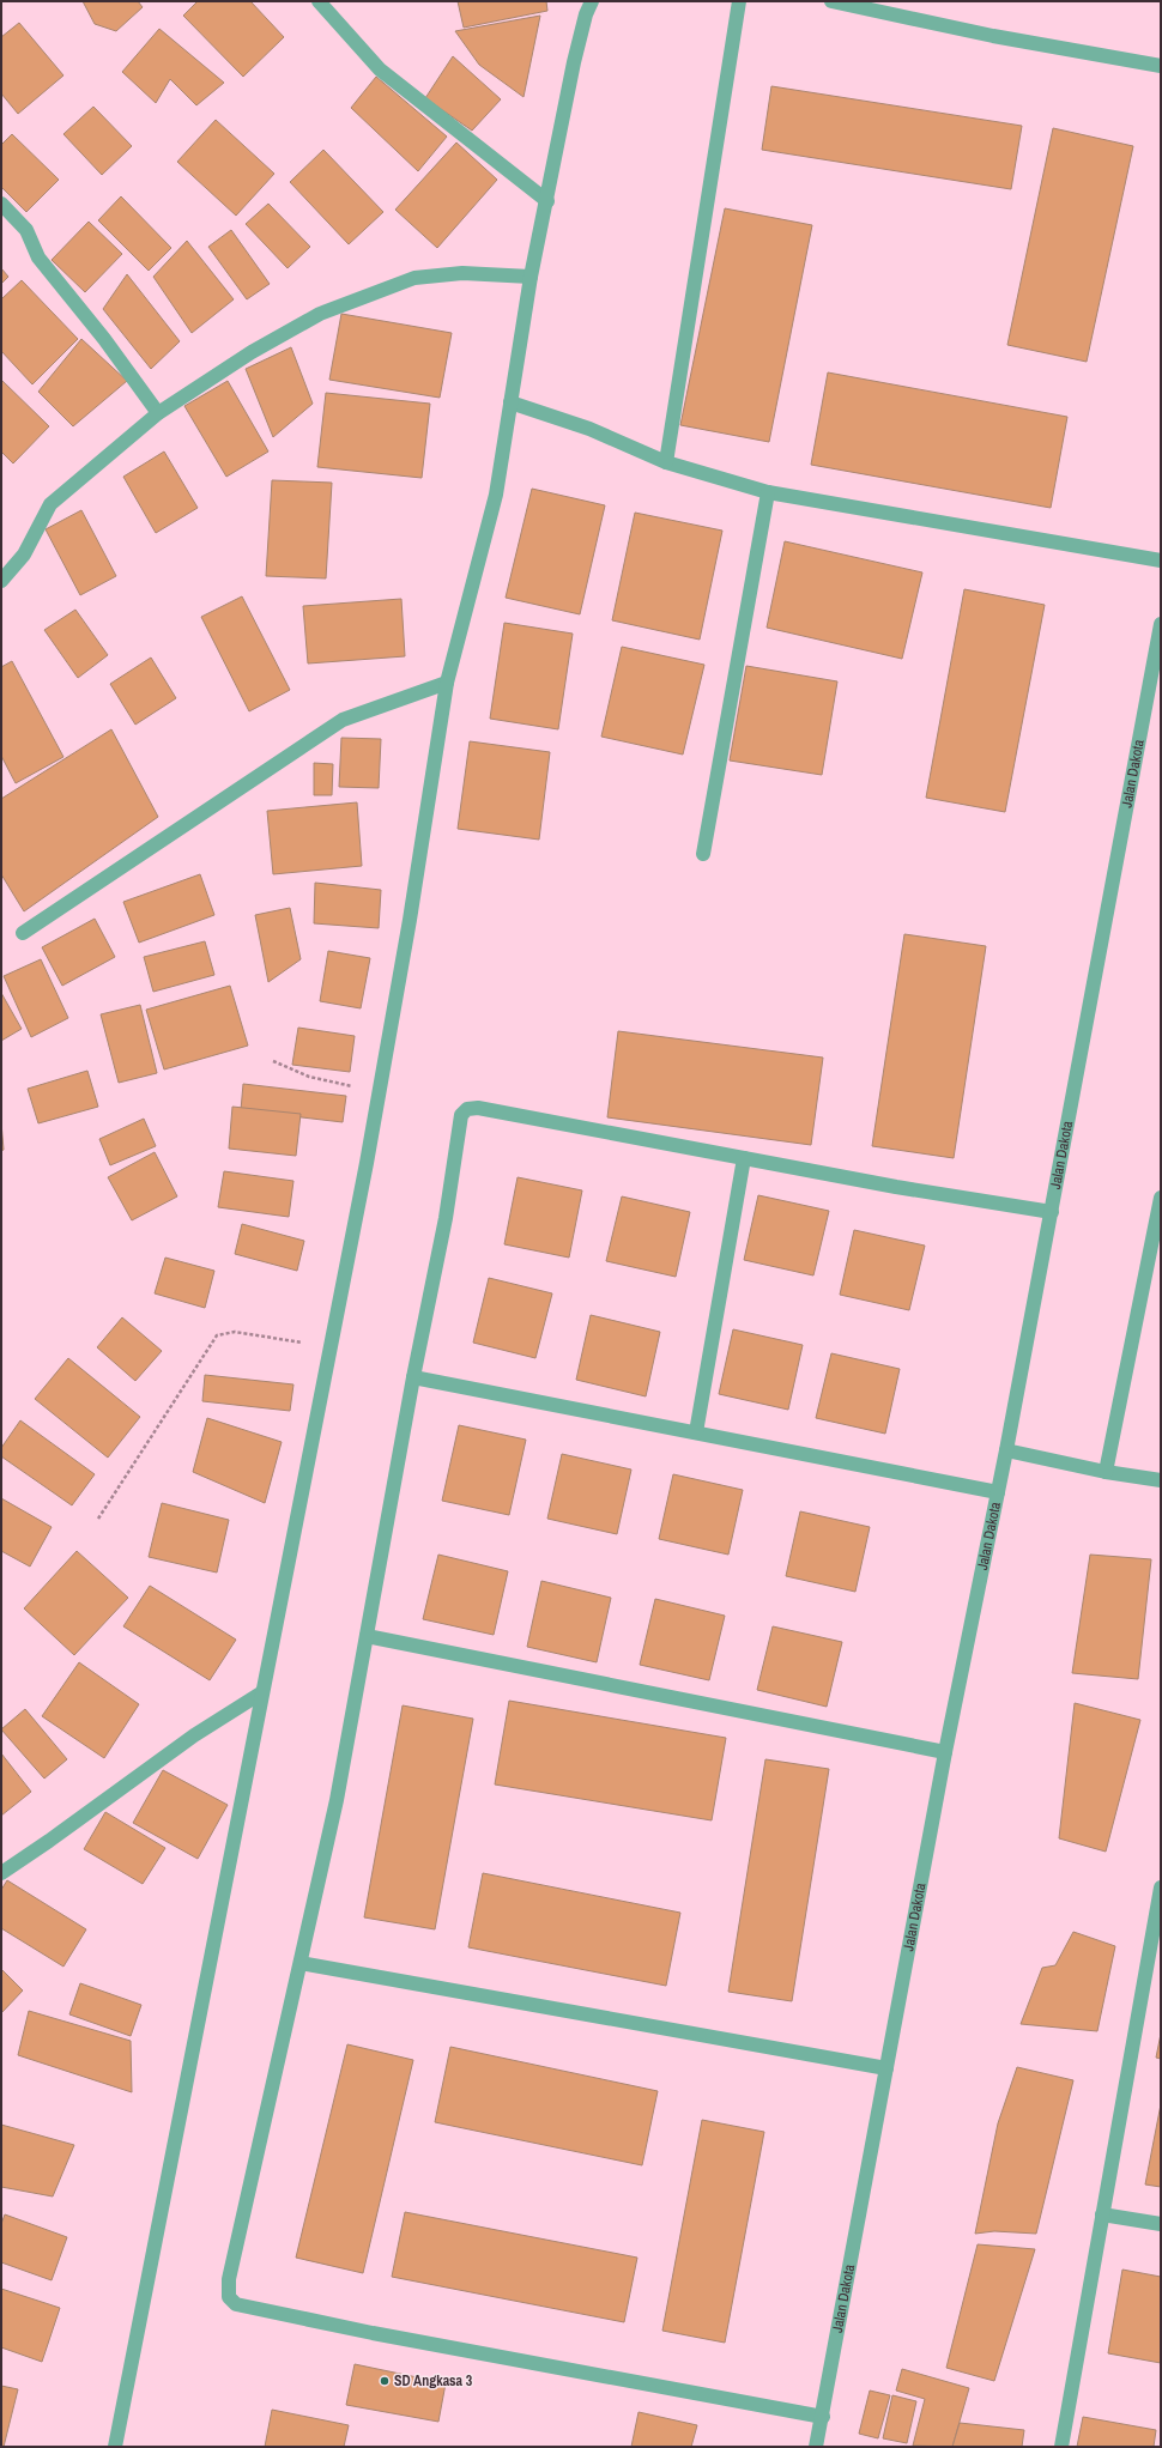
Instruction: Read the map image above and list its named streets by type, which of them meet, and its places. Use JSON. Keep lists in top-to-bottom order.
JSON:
{
  "streets": {
    "street": ["Jalan Dakota"]
  },
  "places": ["SD Angkasa 3"]
}
